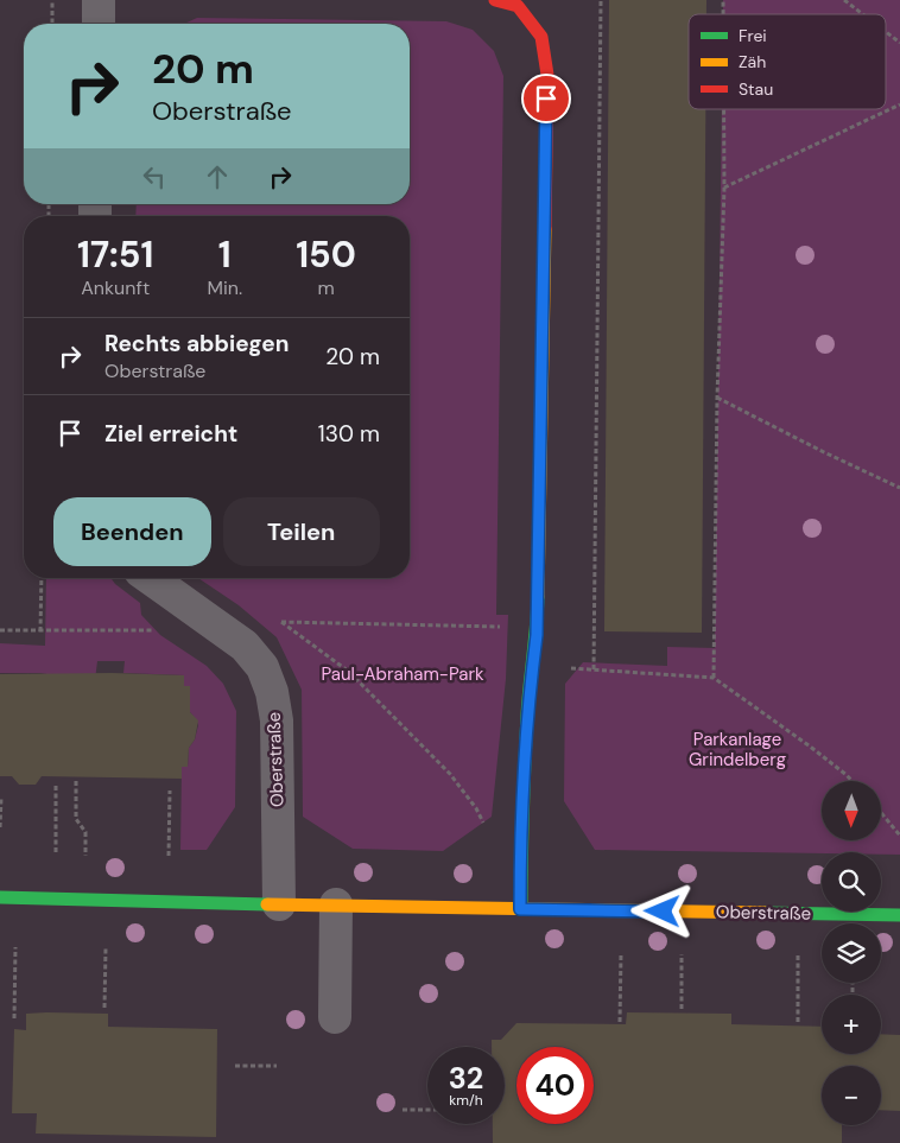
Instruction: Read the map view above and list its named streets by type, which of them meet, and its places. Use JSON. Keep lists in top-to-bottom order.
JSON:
{
  "streets": {
    "street": ["Oberstraße"]
  },
  "parks": ["Paul-Abraham-Park", "Parkanlage Grindelberg"],
  "legend": ["Frei", "Zäh", "Stau"],
  "north": "bottom",
  "page": {
    "turn": ["20 m", "Oberstraße"],
    "eta": [
      "17:51",
      "Ankunft",
      "1",
      "Min.",
      "150",
      "m"
    ],
    "list": [
      {
        "name": "Rechts abbiegen",
        "note": "Oberstraße",
        "value": "20 m"
      },
      {
        "name": "Ziel erreicht",
        "value": "130 m"
      }
    ],
    "buttons": ["Beenden", "Teilen"],
    "map_buttons": ["+", "−"],
    "speed": "32 km/h",
    "limit": "40"
  }
}
